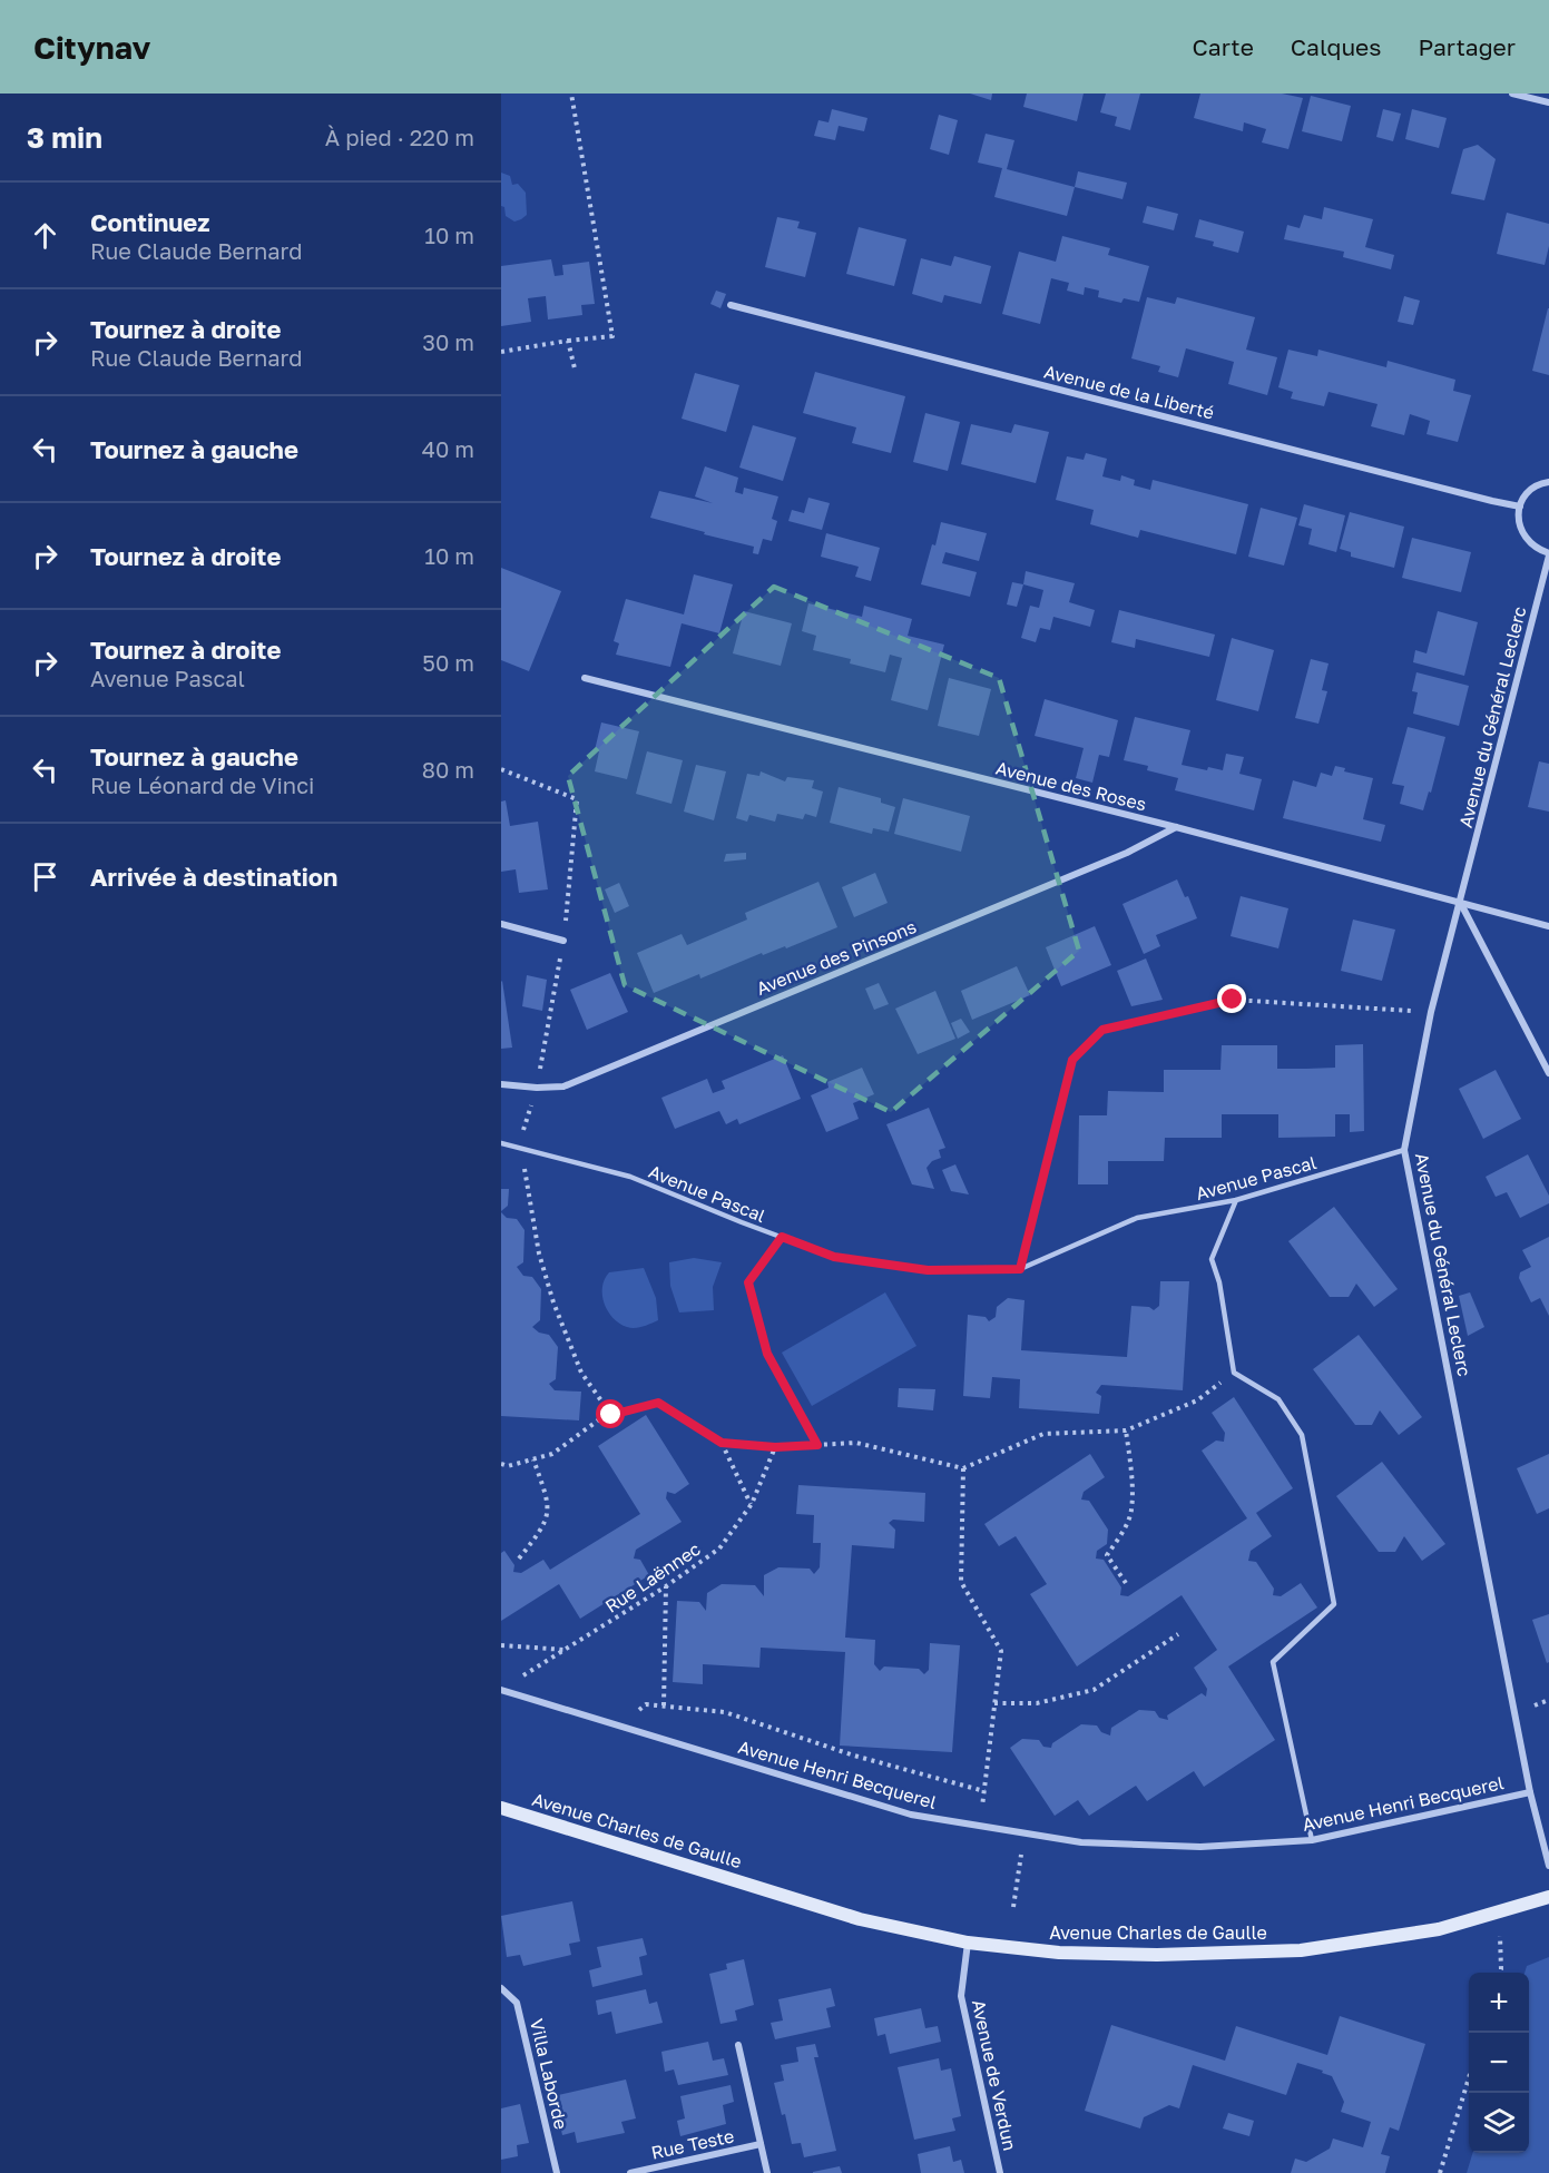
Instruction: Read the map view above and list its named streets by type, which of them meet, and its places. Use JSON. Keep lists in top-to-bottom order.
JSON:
{
  "streets": {
    "street": [
      "Avenue de la Liberté",
      "Avenue du Général Leclerc",
      "Avenue des Roses",
      "Avenue des Pinsons",
      "Avenue Henri Becquerel",
      "Avenue Charles de Gaulle",
      "Villa Laborde",
      "Avenue de Verdun",
      "Rue Teste"
    ],
    "lane": ["Avenue Pascal"],
    "path": ["Rue Laënnec"]
  },
  "crossings": [
    ["Avenue du Général Leclerc", "Avenue des Roses"],
    ["Avenue du Général Leclerc", "Avenue Pascal"],
    ["Avenue du Général Leclerc", "Avenue Henri Becquerel"],
    ["Avenue des Roses", "Avenue des Pinsons"],
    ["Rue Laënnec", "Avenue Henri Becquerel"],
    ["Avenue Charles de Gaulle", "Avenue de Verdun"]
  ],
  "page": {
    "header": "Citynav",
    "nav": ["Carte", "Calques", "Partager"],
    "heading": ["3 min", "À pied · 220 m"],
    "list": [
      ["Continuez", "Rue Claude Bernard", "10 m"],
      ["Tournez à droite", "Rue Claude Bernard", "30 m"],
      ["Tournez à gauche", "40 m"],
      ["Tournez à droite", "10 m"],
      ["Tournez à droite", "Avenue Pascal", "50 m"],
      ["Tournez à gauche", "Rue Léonard de Vinci", "80 m"],
      "Arrivée à destination"
    ],
    "map_buttons": ["+", "−"]
  }
}
